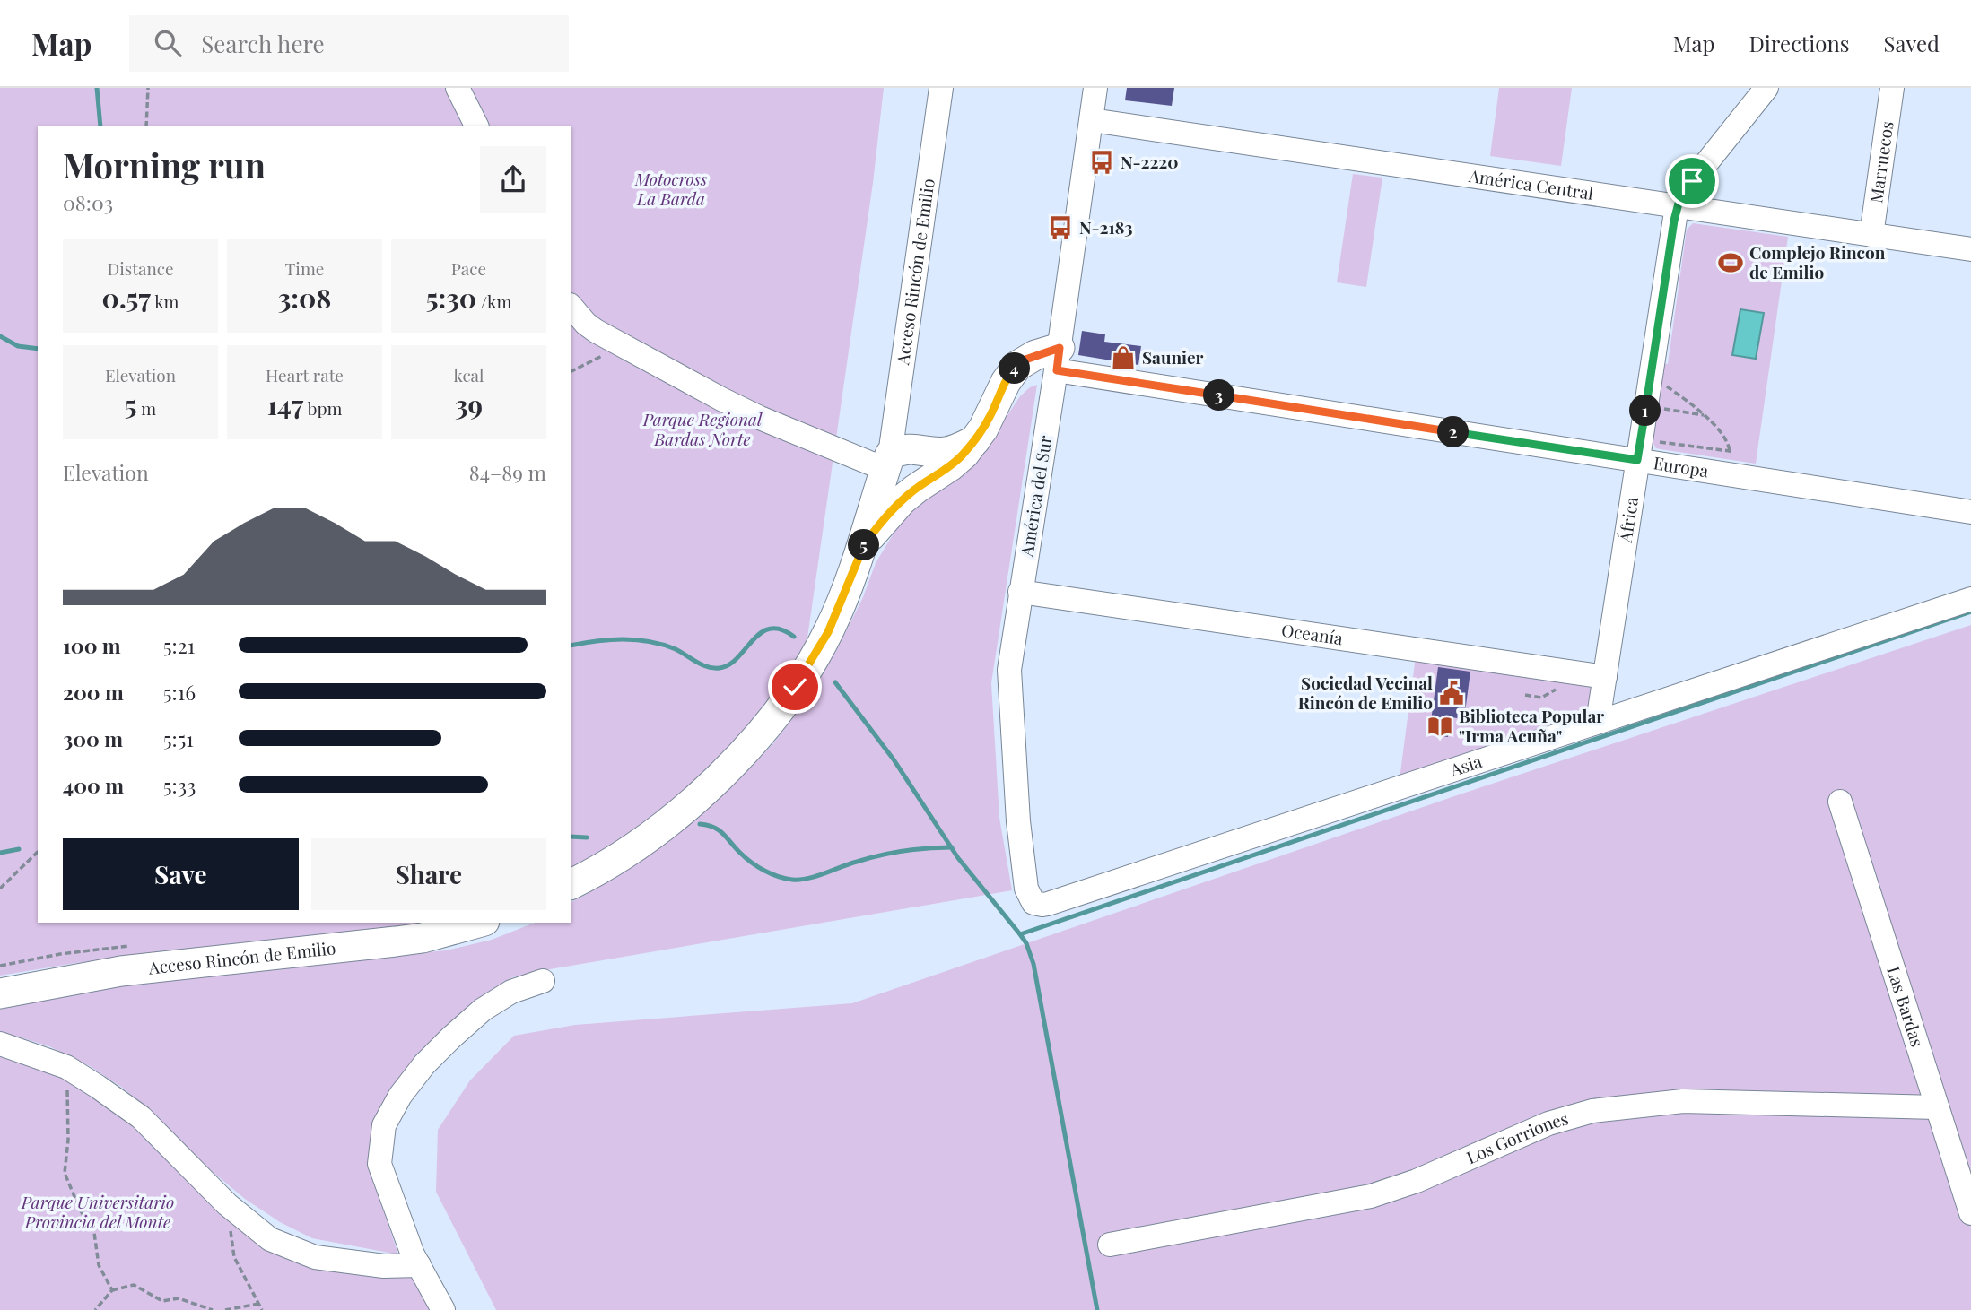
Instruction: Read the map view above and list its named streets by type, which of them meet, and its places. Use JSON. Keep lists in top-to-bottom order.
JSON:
{
  "streets": {
    "main road": ["Acceso Rincón de Emilio"],
    "street": [
      "Marruecos",
      "América Central",
      "Europa",
      "América del Sur",
      "África",
      "Oceanía",
      "Asia",
      "Las Bardas",
      "Los Gorriones"
    ]
  },
  "crossings": [
    ["Marruecos", "América Central"],
    ["América Central", "América del Sur"],
    ["América Central", "África"],
    ["Acceso Rincón de Emilio", "Europa"],
    ["Acceso Rincón de Emilio", "América del Sur"],
    ["Europa", "América del Sur"],
    ["Europa", "África"],
    ["América del Sur", "Oceanía"],
    ["América del Sur", "Asia"],
    ["África", "Oceanía"],
    ["África", "Asia"],
    ["Las Bardas", "Los Gorriones"]
  ],
  "parks": ["Motocross La Barda", "Parque Regional Bardas Norte", "Parque Universitario Provincia del Monte"],
  "places": {
    "bus stop": ["N-2220", "N-2183"],
    "sports": ["Complejo Rincon de Emilio"],
    "shop": ["Saunier"],
    "public building": ["Sociedad Vecinal Rincón de Emilio"],
    "library": ["Biblioteca Popular \"Irma Acuña\""]
  },
  "page": {
    "header": "Map",
    "search": "Search here",
    "nav": ["Map", "Directions", "Saved"],
    "heading": ["Morning run", "08:03"],
    "stats": [
      ["Distance", "0.57 km"],
      ["Time", "3:08"],
      ["Pace", "5:30 /km"],
      ["Elevation", "5 m"],
      ["Heart rate", "147 bpm"],
      ["kcal", "39"]
    ],
    "pins": [
      "4",
      "3",
      "1",
      "2",
      "5"
    ],
    "chart": ["Elevation", "84–89 m"],
    "list": [
      {
        "name": "100 m",
        "note": "5:21"
      },
      {
        "name": "200 m",
        "note": "5:16"
      },
      {
        "name": "300 m",
        "note": "5:51"
      },
      {
        "name": "400 m",
        "note": "5:33"
      }
    ],
    "buttons": ["Save", "Share"]
  }
}
